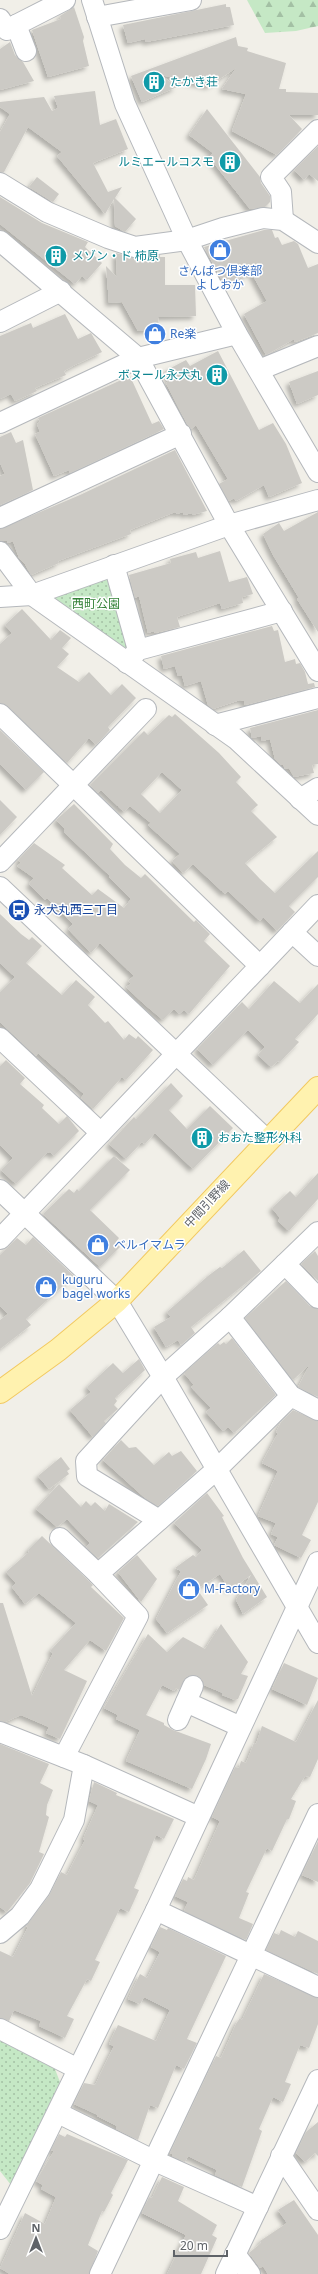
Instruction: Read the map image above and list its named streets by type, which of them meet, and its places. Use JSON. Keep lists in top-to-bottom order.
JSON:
{
  "streets": {
    "main road": ["中間引野線"]
  },
  "parks": ["西町公園"],
  "places": {
    "building": [
      "たかき荘",
      "ルミエールコスモ",
      "メゾン・ド 柿原",
      "ボヌール永犬丸",
      "おおた整形外科"
    ],
    "shop": [
      "さんぱつ倶楽部 よしおか",
      "Re楽",
      "ベルイマムラ",
      "kuguru bagel works",
      "M-Factory"
    ],
    "bus stop": ["永犬丸西三丁目"]
  },
  "scale_bar": "20 m",
  "north": "top"
}
